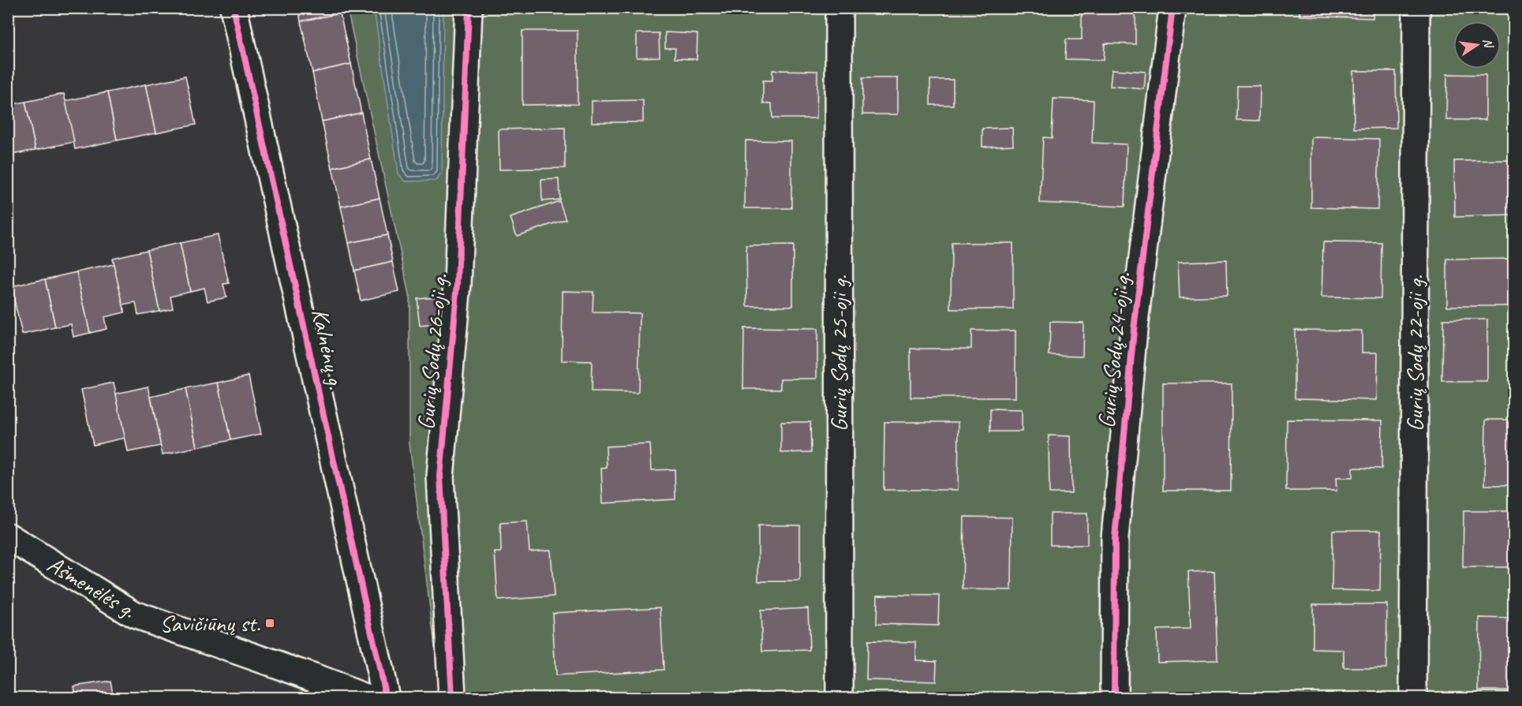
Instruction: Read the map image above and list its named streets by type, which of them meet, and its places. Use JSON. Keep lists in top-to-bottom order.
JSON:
{
  "streets": {
    "street": [
      "Kalnėnų g.",
      "Gurių Sodų 24-oji g.",
      "Gurių Sodų 26-oji g.",
      "Gurių Sodų 25-oji g.",
      "Gurių Sodų 22-oji g.",
      "Ašmenėlės g."
    ]
  },
  "places": {
    "transit": ["Savičiūnų st."]
  },
  "north": "right"
}
